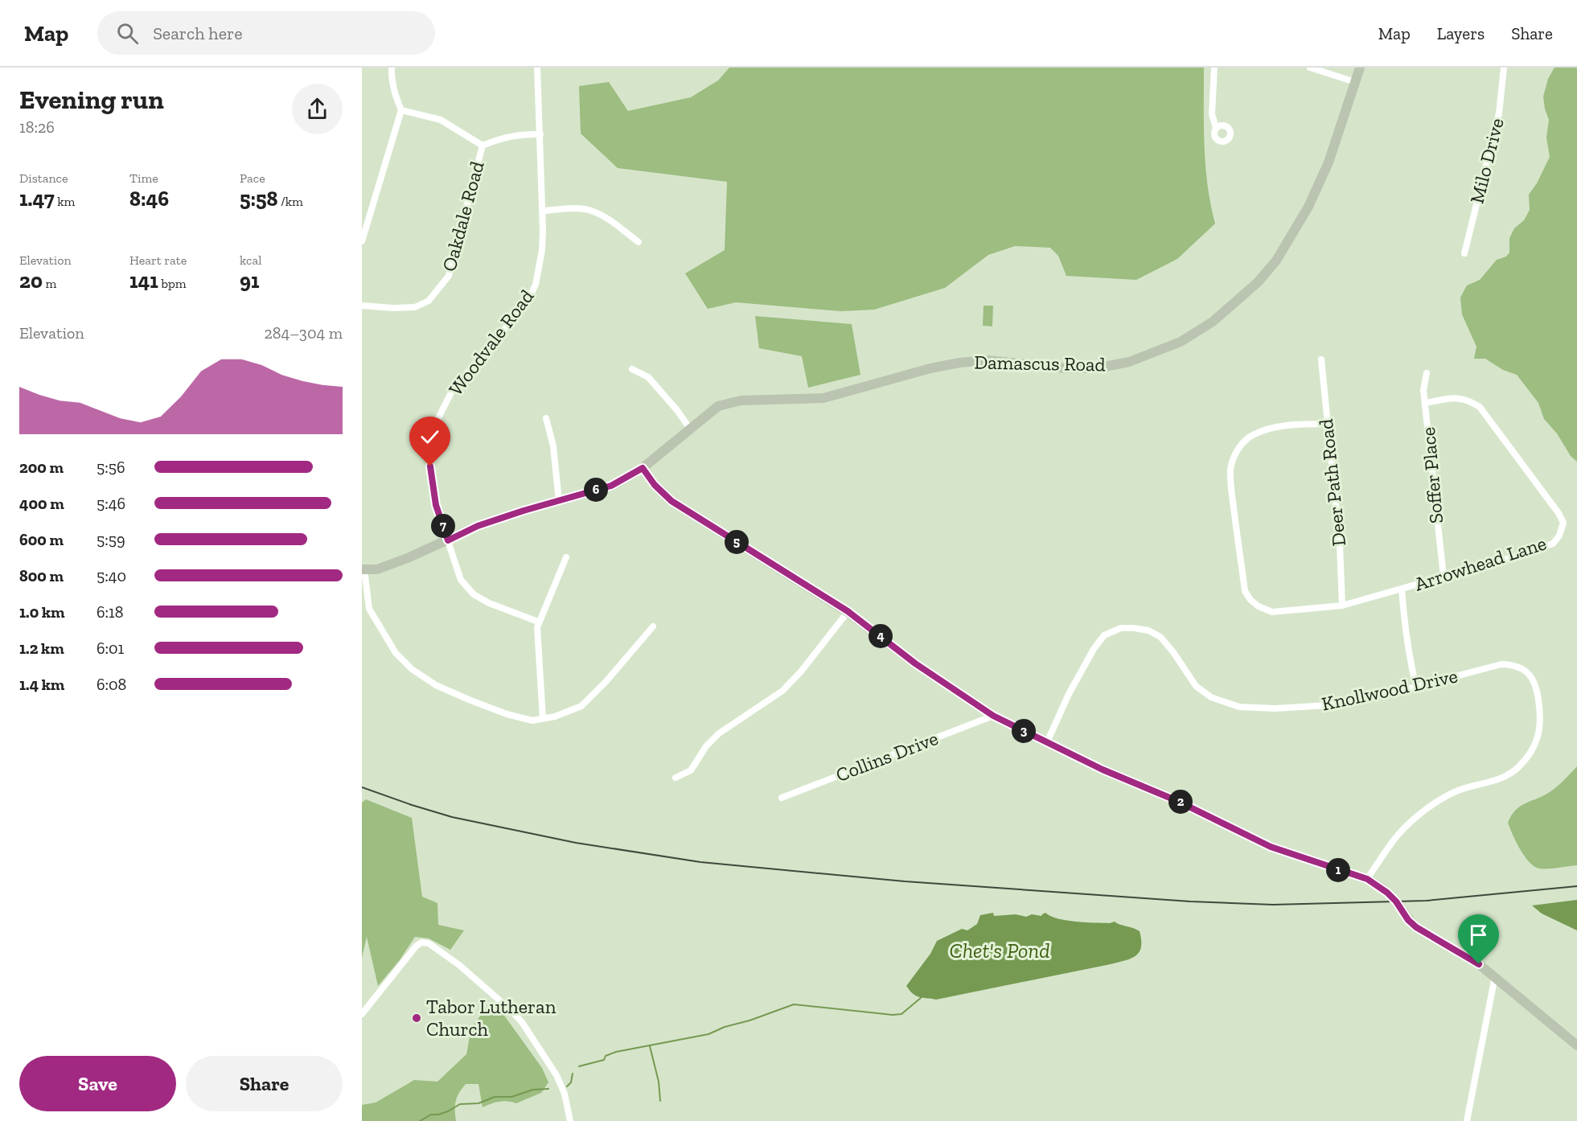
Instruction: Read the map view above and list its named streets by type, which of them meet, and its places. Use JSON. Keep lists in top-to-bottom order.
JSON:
{
  "streets": {
    "street": [
      "Milo Drive",
      "Oakdale Road",
      "Woodvale Road",
      "Damascus Road",
      "Soffer Place",
      "Deer Path Road",
      "Arrowhead Lane",
      "Knollwood Drive",
      "Collins Drive"
    ]
  },
  "crossings": [
    ["Oakdale Road", "Woodvale Road"],
    ["Woodvale Road", "Damascus Road"],
    ["Soffer Place", "Arrowhead Lane"],
    ["Arrowhead Lane", "Knollwood Drive"]
  ],
  "water": ["Chet's Pond"],
  "places": ["Tabor Lutheran Church"],
  "page": {
    "header": "Map",
    "search": "Search here",
    "nav": ["Map", "Layers", "Share"],
    "heading": ["Evening run", "18:26"],
    "stats": [
      ["Distance", "1.47 km"],
      ["Time", "8:46"],
      ["Pace", "5:58 /km"],
      ["Elevation", "20 m"],
      ["Heart rate", "141 bpm"],
      ["kcal", "91"]
    ],
    "chart": ["Elevation", "284–304 m"],
    "list": [
      {
        "name": "200 m",
        "note": "5:56"
      },
      {
        "name": "400 m",
        "note": "5:46"
      },
      {
        "name": "600 m",
        "note": "5:59"
      },
      {
        "name": "800 m",
        "note": "5:40"
      },
      {
        "name": "1.0 km",
        "note": "6:18"
      },
      {
        "name": "1.2 km",
        "note": "6:01"
      },
      {
        "name": "1.4 km",
        "note": "6:08"
      }
    ],
    "pins": [
      "6",
      "7",
      "5",
      "4",
      "3",
      "2",
      "1"
    ],
    "buttons": ["Save", "Share"]
  }
}
